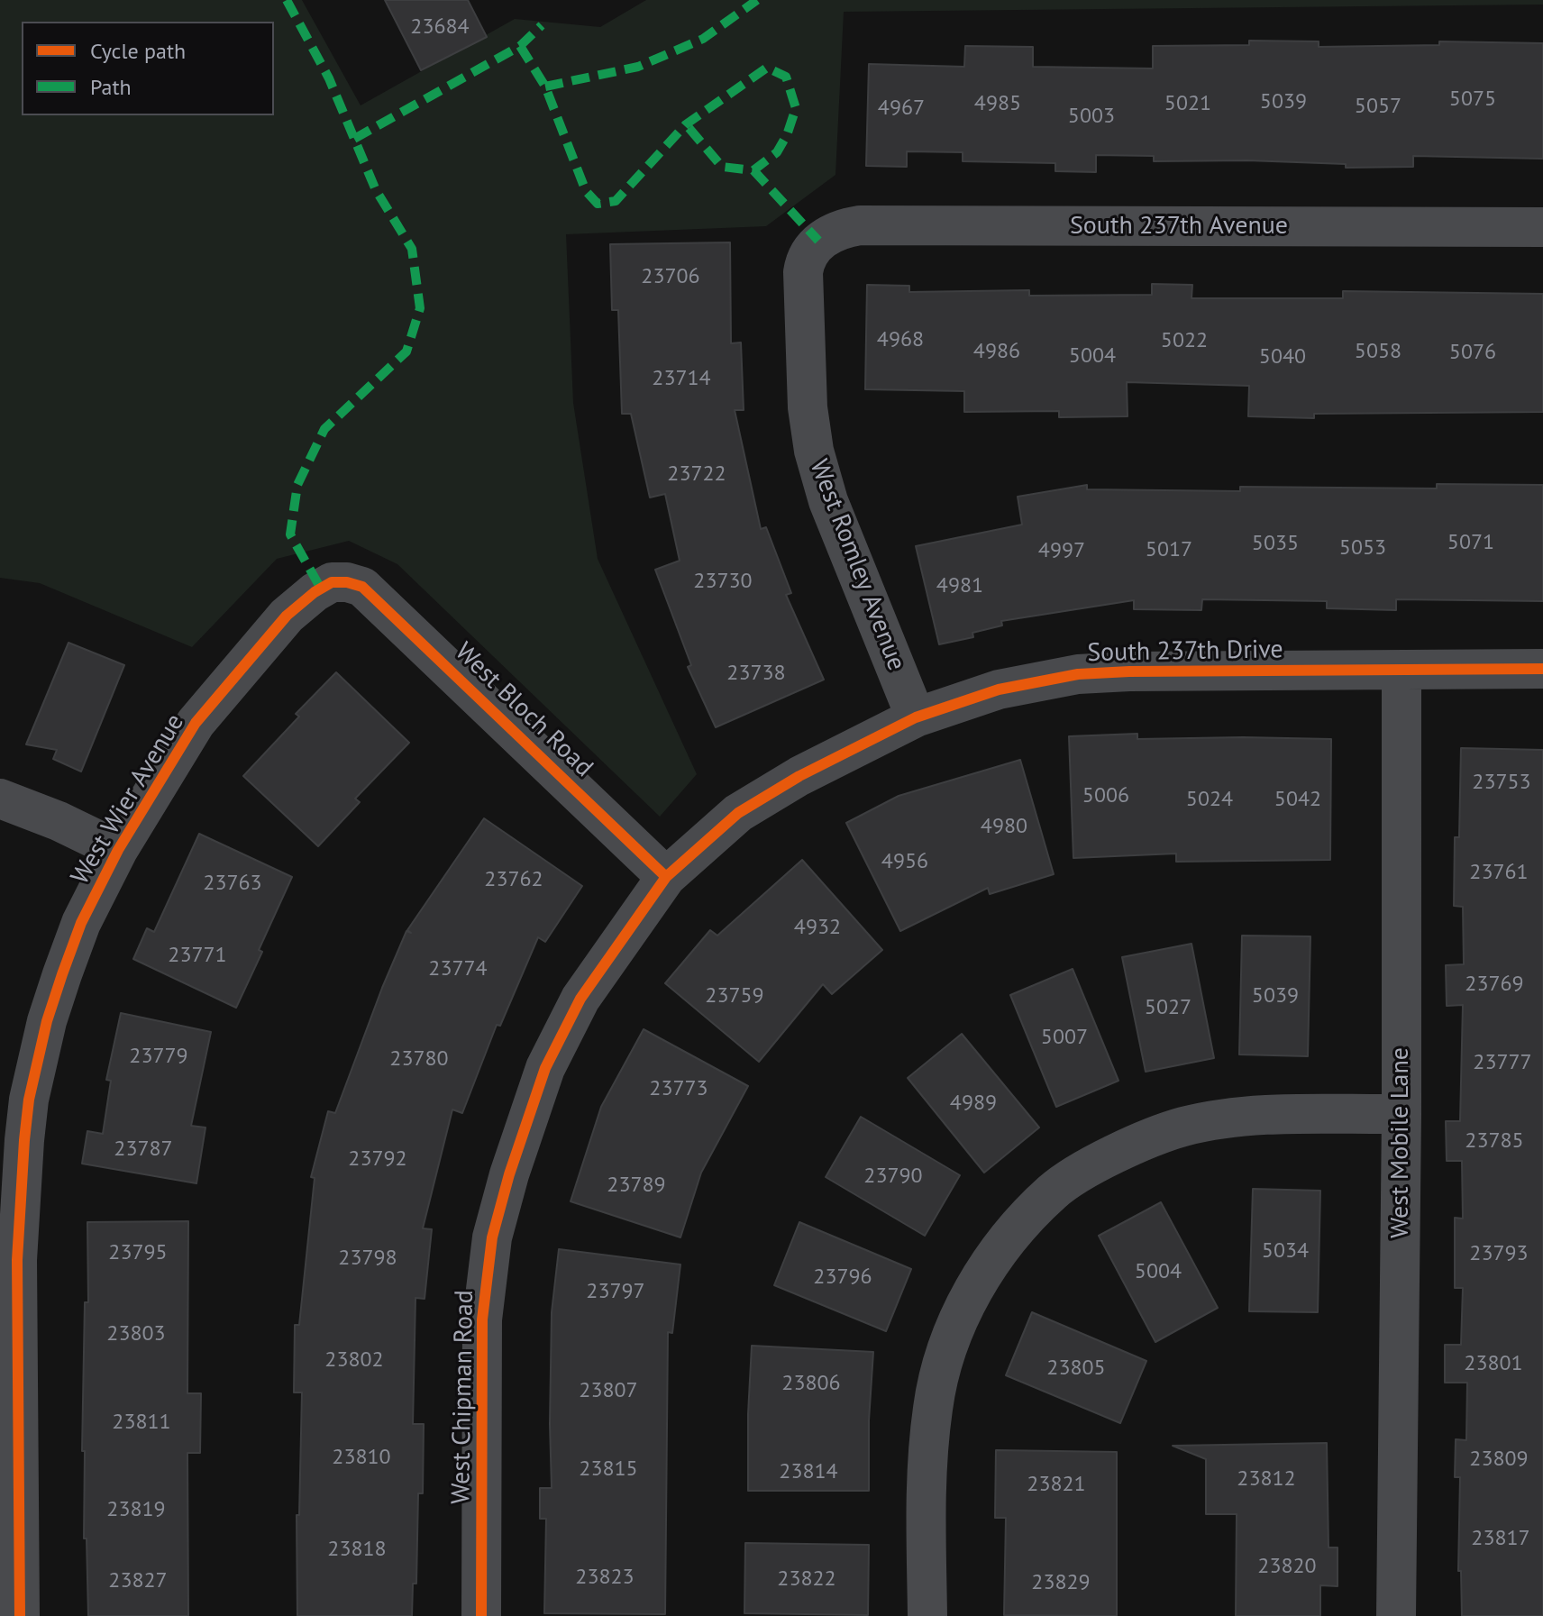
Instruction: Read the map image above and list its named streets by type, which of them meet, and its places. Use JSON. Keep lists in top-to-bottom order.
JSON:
{
  "streets": {
    "street": [
      "South 237th Avenue",
      "West Romley Avenue",
      "South 237th Drive",
      "West Bloch Road",
      "West Wier Avenue",
      "West Mobile Lane",
      "West Chipman Road"
    ]
  },
  "crossings": [
    ["South 237th Avenue", "West Romley Avenue"],
    ["West Romley Avenue", "South 237th Drive"],
    ["South 237th Drive", "West Bloch Road"],
    ["South 237th Drive", "West Mobile Lane"],
    ["South 237th Drive", "West Chipman Road"],
    ["West Bloch Road", "West Wier Avenue"],
    ["West Bloch Road", "West Chipman Road"]
  ],
  "house_numbers": [
    "23684",
    "5075",
    "5039",
    "4985",
    "5021",
    "5057",
    "4967",
    "5003",
    "23706",
    "4968",
    "5022",
    "4986",
    "5058",
    "5076",
    "5004",
    "5040",
    "23714",
    "23722",
    "5071",
    "5035",
    "5053",
    "5017",
    "4997",
    "23730",
    "4981",
    "23738",
    "23753",
    "5006",
    "5024",
    "5042",
    "4980",
    "4956",
    "23761",
    "23762",
    "23763",
    "4932",
    "23771",
    "23774",
    "23769",
    "23759",
    "5039",
    "5027",
    "5007",
    "23779",
    "23780",
    "23777",
    "23773",
    "4989",
    "23785",
    "23787",
    "23792",
    "23790",
    "23789",
    "5034",
    "23795",
    "23793",
    "23798",
    "5004",
    "23796",
    "23797",
    "23803",
    "23802",
    "23801",
    "23805",
    "23806",
    "23807",
    "23811",
    "23810",
    "23809",
    "23815",
    "23814",
    "23812",
    "23821",
    "23819",
    "23817",
    "23818",
    "23820",
    "23823",
    "23822",
    "23827",
    "23829"
  ],
  "legend": ["Cycle path", "Path"]
}
